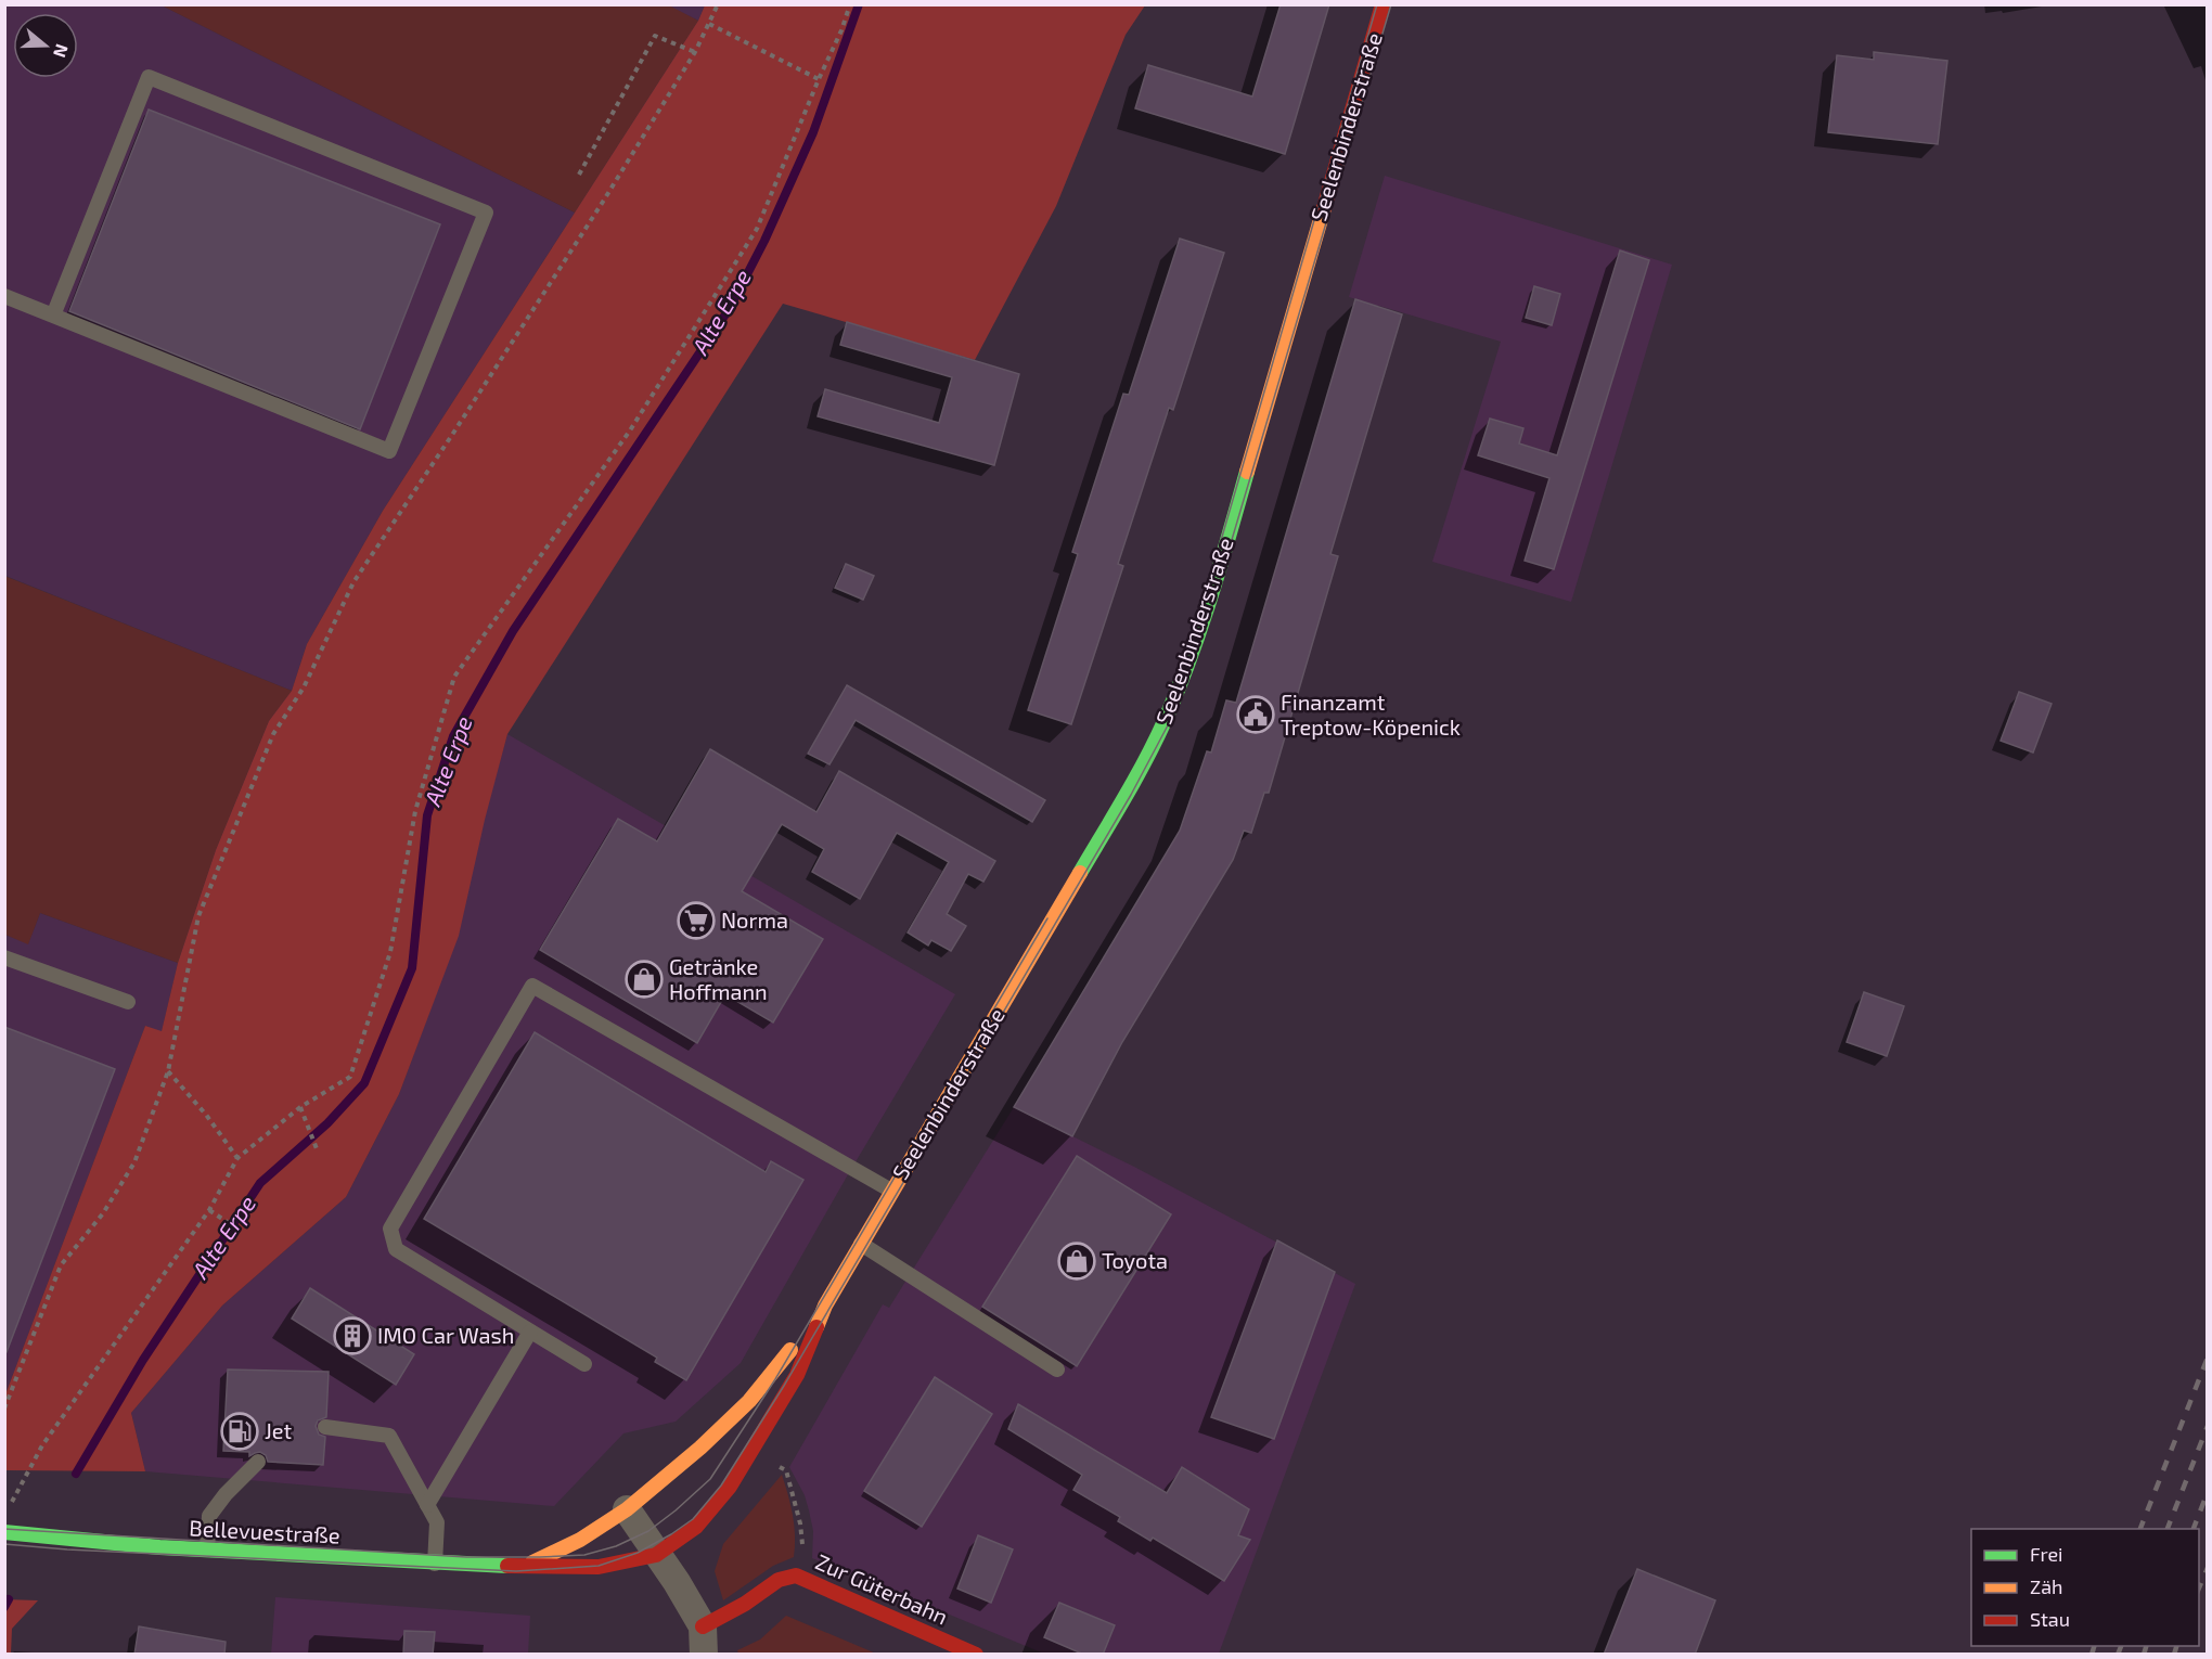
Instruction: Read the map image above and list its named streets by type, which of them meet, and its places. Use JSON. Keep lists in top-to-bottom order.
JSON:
{
  "streets": {
    "street": ["Seelenbinderstraße", "Bellevuestraße", "Zur Güterbahn"]
  },
  "crossings": [
    ["Seelenbinderstraße", "Bellevuestraße"]
  ],
  "water": ["Alte Erpe"],
  "places": {
    "public building": ["Finanzamt Treptow-Köpenick"],
    "supermarket": ["Norma"],
    "shop": ["Getränke Hoffmann", "Toyota"],
    "building": ["IMO Car Wash"],
    "fuel station": ["Jet"]
  },
  "legend": ["Frei", "Zäh", "Stau"],
  "north": "right"
}
